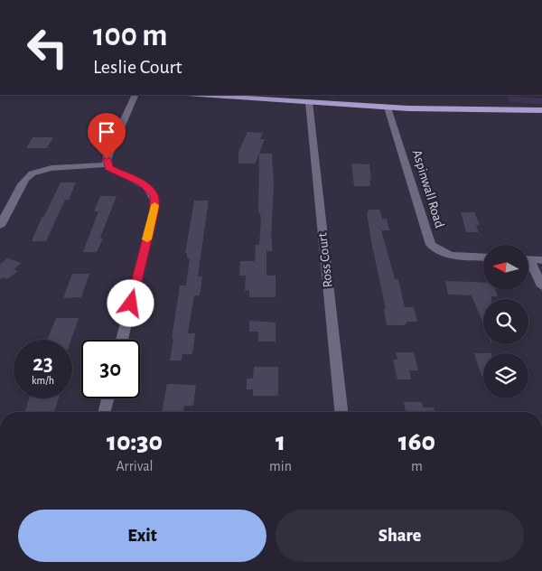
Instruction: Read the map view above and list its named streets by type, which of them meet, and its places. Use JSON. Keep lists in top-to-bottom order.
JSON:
{
  "streets": {
    "street": ["Aspinwall Road", "Ross Court"]
  },
  "north": "left",
  "page": {
    "turn": ["100 m", "Leslie Court"],
    "speed": "23 km/h",
    "limit": "30",
    "eta": [
      "10:30",
      "Arrival",
      "1",
      "min",
      "160",
      "m"
    ],
    "buttons": ["Exit", "Share"]
  }
}
